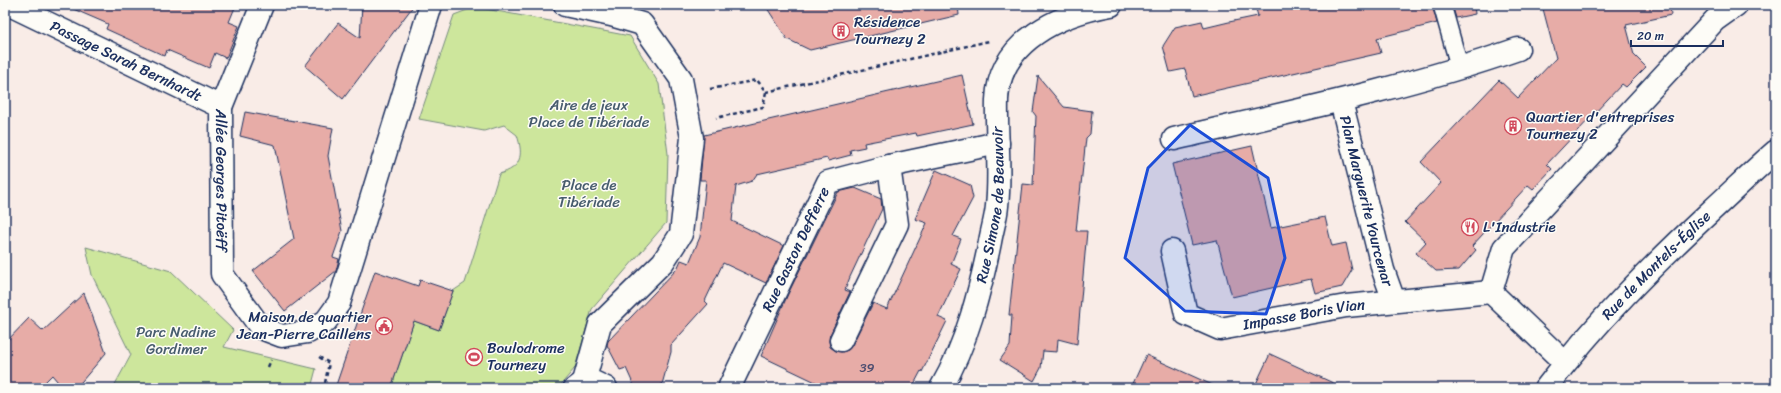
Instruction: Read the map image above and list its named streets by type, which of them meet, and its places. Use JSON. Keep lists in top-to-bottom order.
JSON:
{
  "streets": {
    "street": [
      "Passage Sarah Bernhardt",
      "Allée Georges Pitoëff",
      "Plan Marguerite Yourcenar",
      "Rue Simone de Beauvoir",
      "Rue Gaston Defferre",
      "Rue de Montels-Église",
      "Impasse Boris Vian"
    ]
  },
  "crossings": [
    ["Passage Sarah Bernhardt", "Allée Georges Pitoëff"],
    ["Plan Marguerite Yourcenar", "Impasse Boris Vian"],
    ["Rue Simone de Beauvoir", "Rue Gaston Defferre"]
  ],
  "parks": ["Aire de jeux Place de Tibériade", "Place de Tibériade", "Parc Nadine Gordimer"],
  "places": {
    "building": ["Résidence Tournezy 2", "Quartier d'entreprises Tournezy 2"],
    "restaurant": ["L'Industrie"],
    "public building": ["Maison de quartier Jean-Pierre Caillens"],
    "sports": ["Boulodrome Tournezy"]
  },
  "house_numbers": ["39"],
  "scale_bar": "20 m"
}
